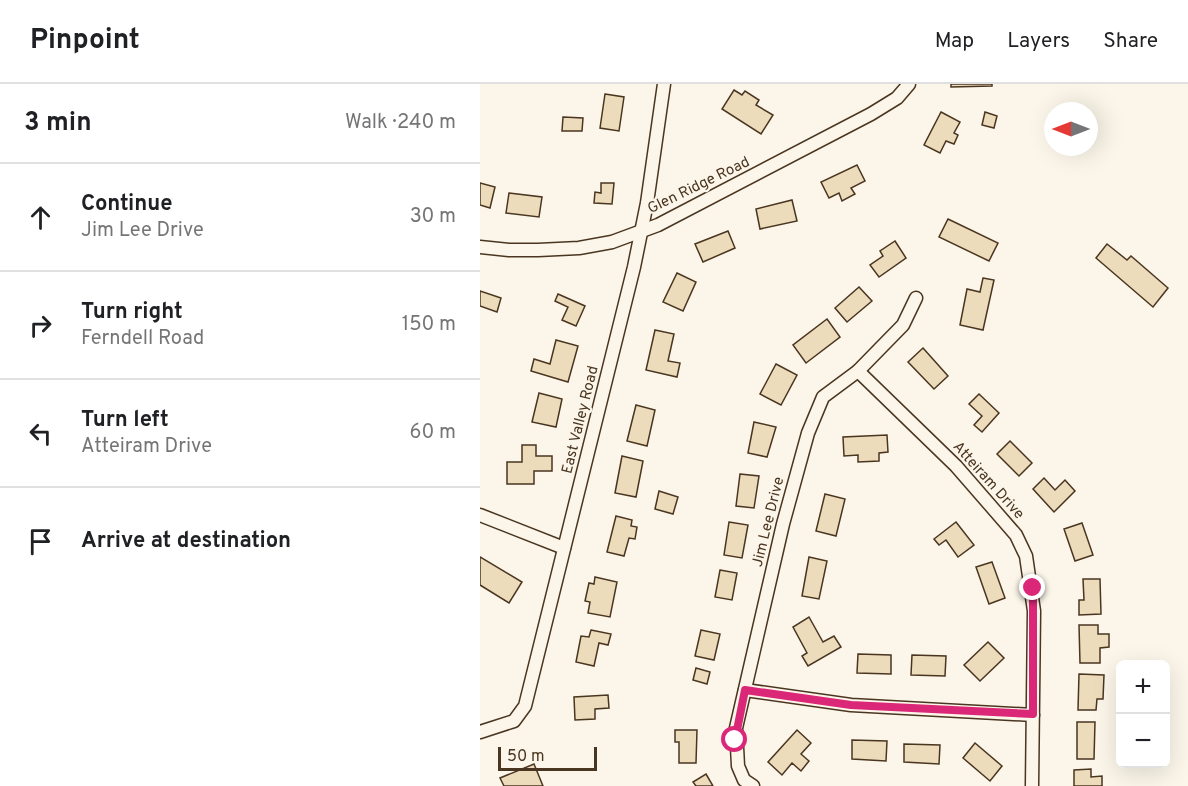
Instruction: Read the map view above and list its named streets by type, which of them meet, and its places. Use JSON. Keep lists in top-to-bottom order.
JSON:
{
  "streets": {
    "street": [
      "Glen Ridge Road",
      "East Valley Road",
      "Atteiram Drive",
      "Jim Lee Drive"
    ]
  },
  "crossings": [
    ["Glen Ridge Road", "East Valley Road"],
    ["Atteiram Drive", "Jim Lee Drive"]
  ],
  "scale_bar": "50 m",
  "north": "left",
  "page": {
    "header": "Pinpoint",
    "nav": ["Map", "Layers", "Share"],
    "heading": ["3 min", "Walk · 240 m"],
    "list": [
      ["Continue", "Jim Lee Drive", "30 m"],
      ["Turn right", "Ferndell Road", "150 m"],
      ["Turn left", "Atteiram Drive", "60 m"],
      "Arrive at destination"
    ],
    "map_buttons": ["+", "−"],
    "scale": "50 m"
  }
}
